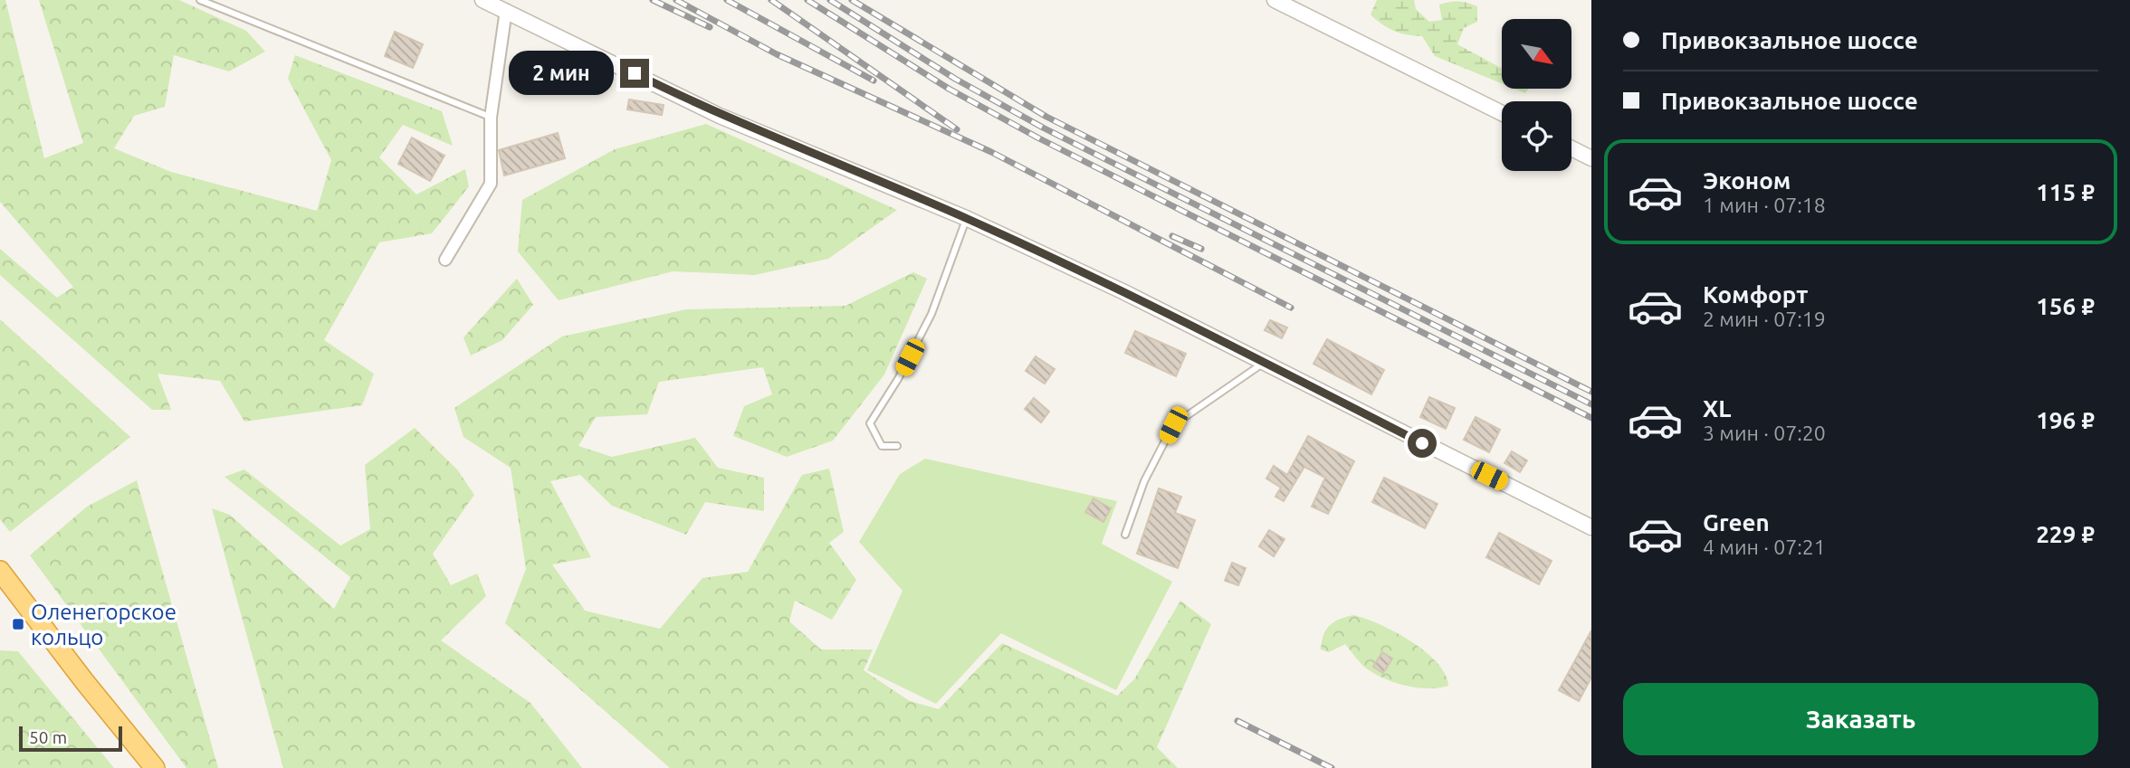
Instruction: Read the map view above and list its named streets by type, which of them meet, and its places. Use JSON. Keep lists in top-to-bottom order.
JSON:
{
  "places": {
    "transit": ["Оленегорское кольцо"]
  },
  "scale_bar": "50 m",
  "north": "bottom right",
  "page": {
    "banner": ["Привокзальное шоссе", "Привокзальное шоссе"],
    "bubble": "2 мин",
    "list": [
      {
        "name": "Эконом",
        "note": "1 мин · 07:18",
        "value": "115 ₽"
      },
      {
        "name": "Комфорт",
        "note": "2 мин · 07:19",
        "value": "156 ₽"
      },
      {
        "name": "XL",
        "note": "3 мин · 07:20",
        "value": "196 ₽"
      },
      {
        "name": "Green",
        "note": "4 мин · 07:21",
        "value": "229 ₽"
      }
    ],
    "buttons": "Заказать",
    "scale": "50 m"
  }
}
